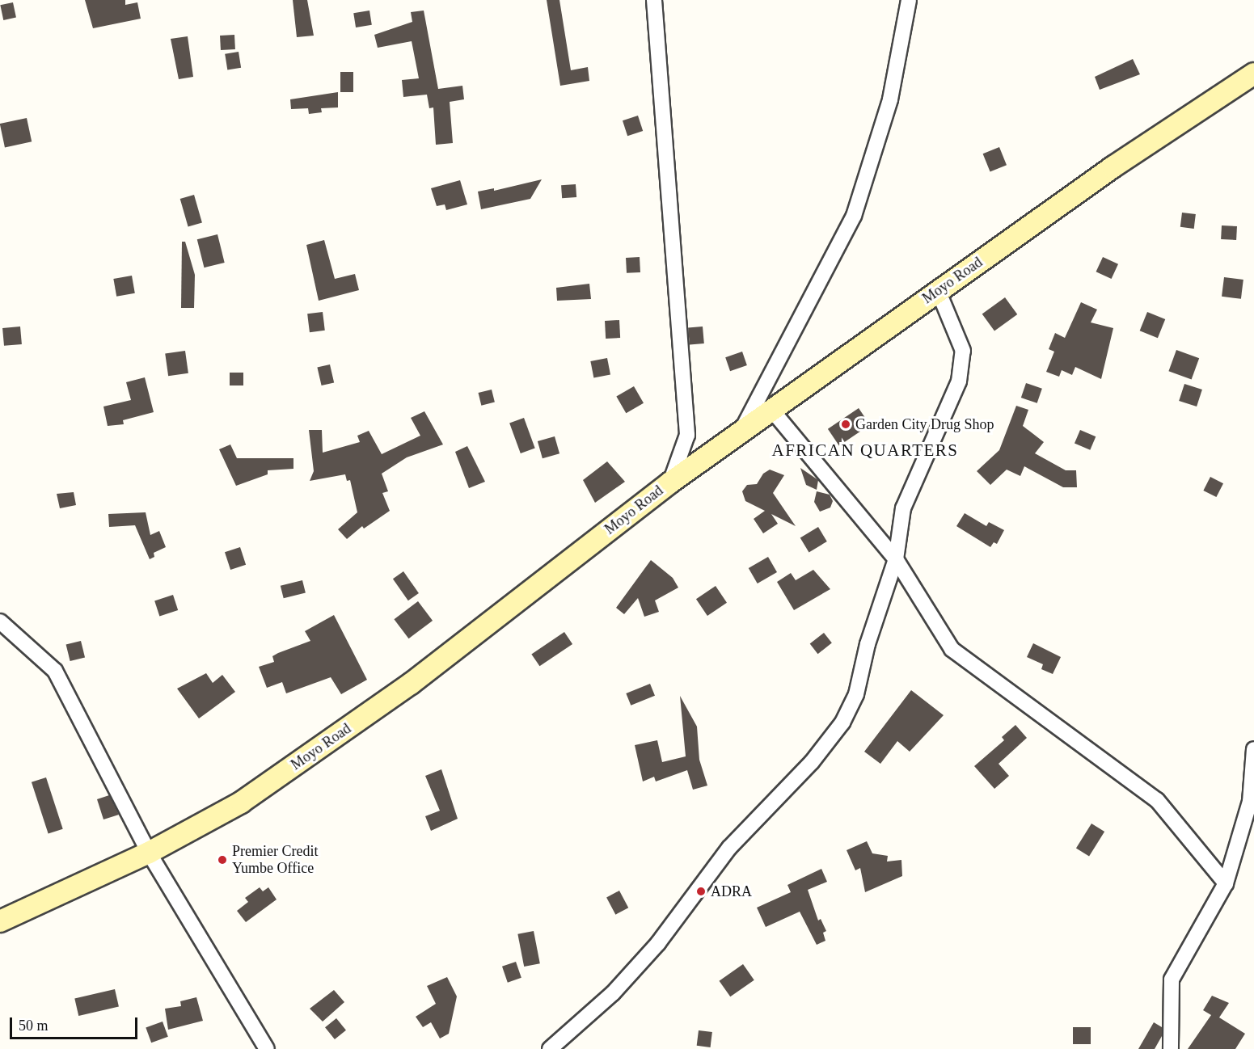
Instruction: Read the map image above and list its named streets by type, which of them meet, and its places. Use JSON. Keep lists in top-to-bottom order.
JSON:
{
  "streets": {
    "main road": ["Moyo Road"]
  },
  "districts": ["AFRICAN QUARTERS"],
  "places": ["Garden City Drug Shop", "Premier Credit Yumbe Office", "ADRA"],
  "scale_bar": "50 m"
}
